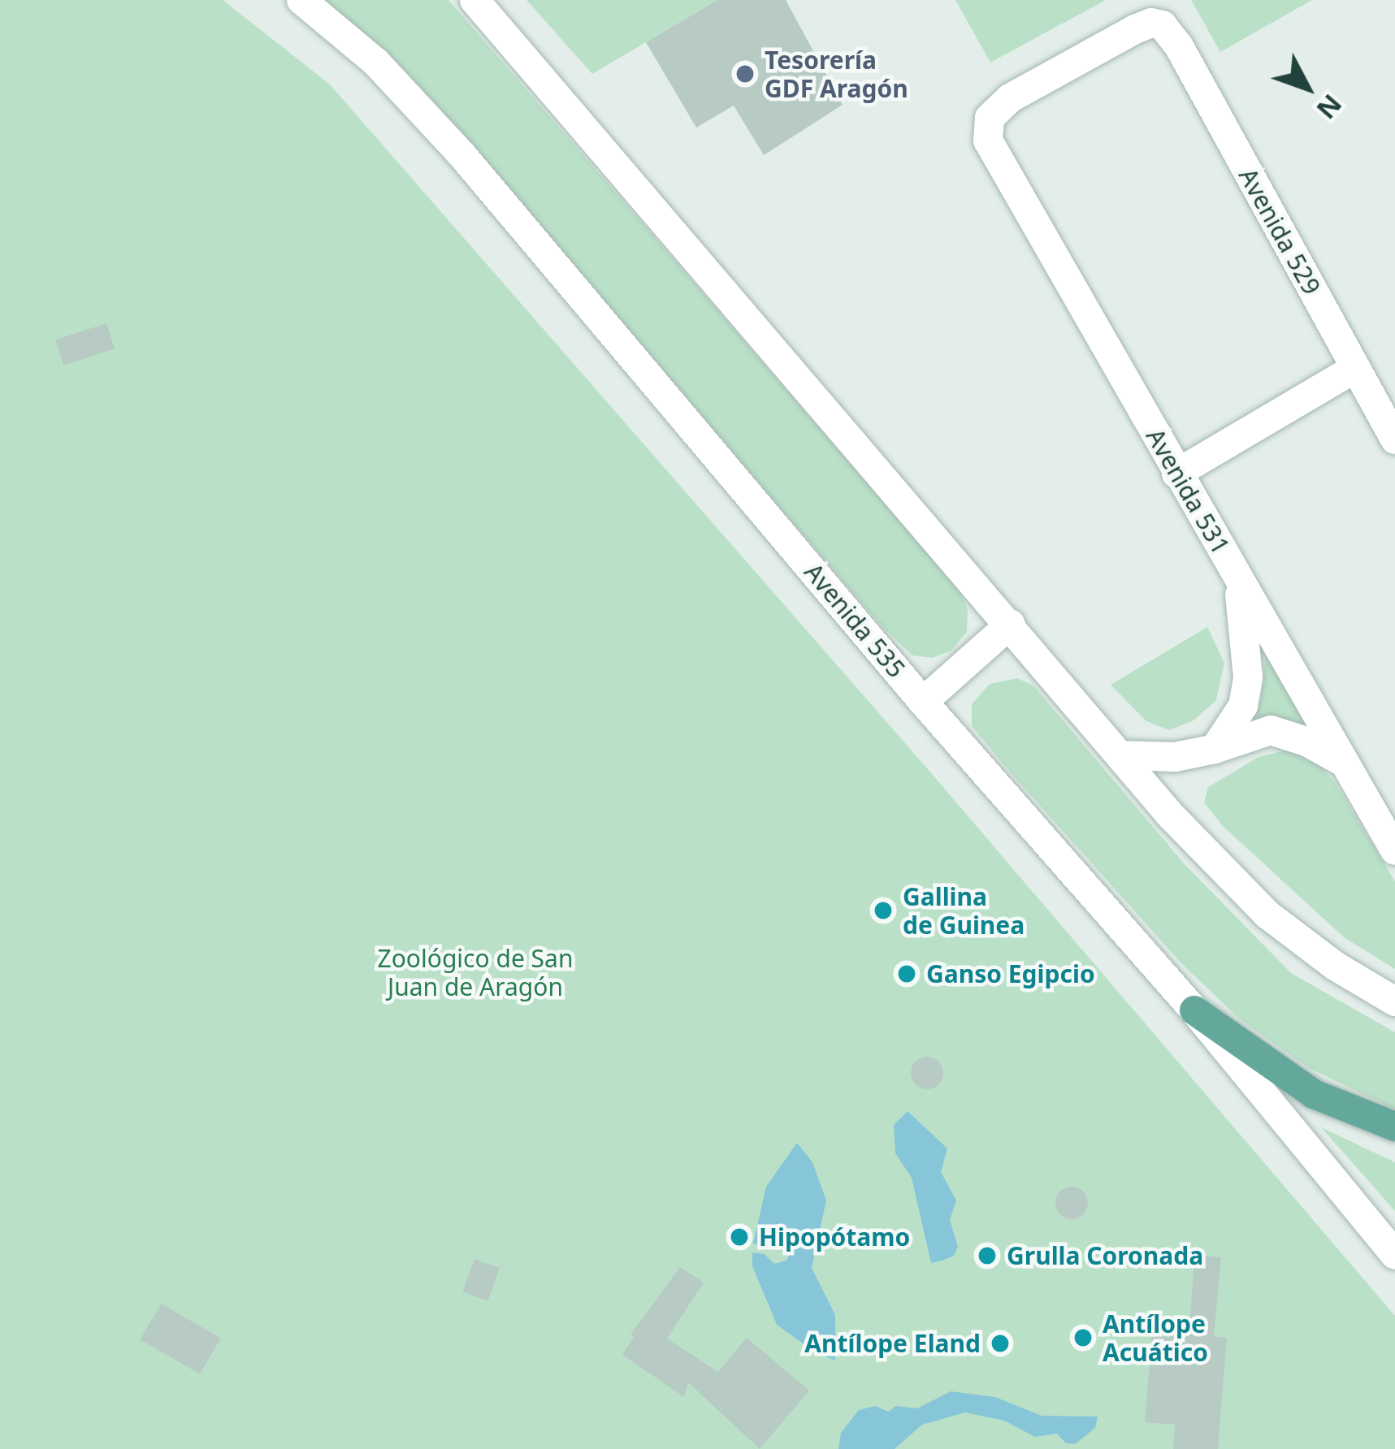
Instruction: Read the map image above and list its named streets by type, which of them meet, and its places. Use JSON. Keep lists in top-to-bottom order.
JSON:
{
  "streets": {
    "street": ["Avenida 529", "Avenida 531", "Avenida 535"]
  },
  "crossings": [
    ["Avenida 529", "Avenida 531"]
  ],
  "parks": ["Zoológico de San Juan de Aragón"],
  "places": [
    "Tesorería GDF Aragón",
    "Gallina de Guinea",
    "Ganso Egipcio",
    "Hipopótamo",
    "Grulla Coronada",
    "Antílope Acuático",
    "Antílope Eland"
  ],
  "north": "bottom right"
}
